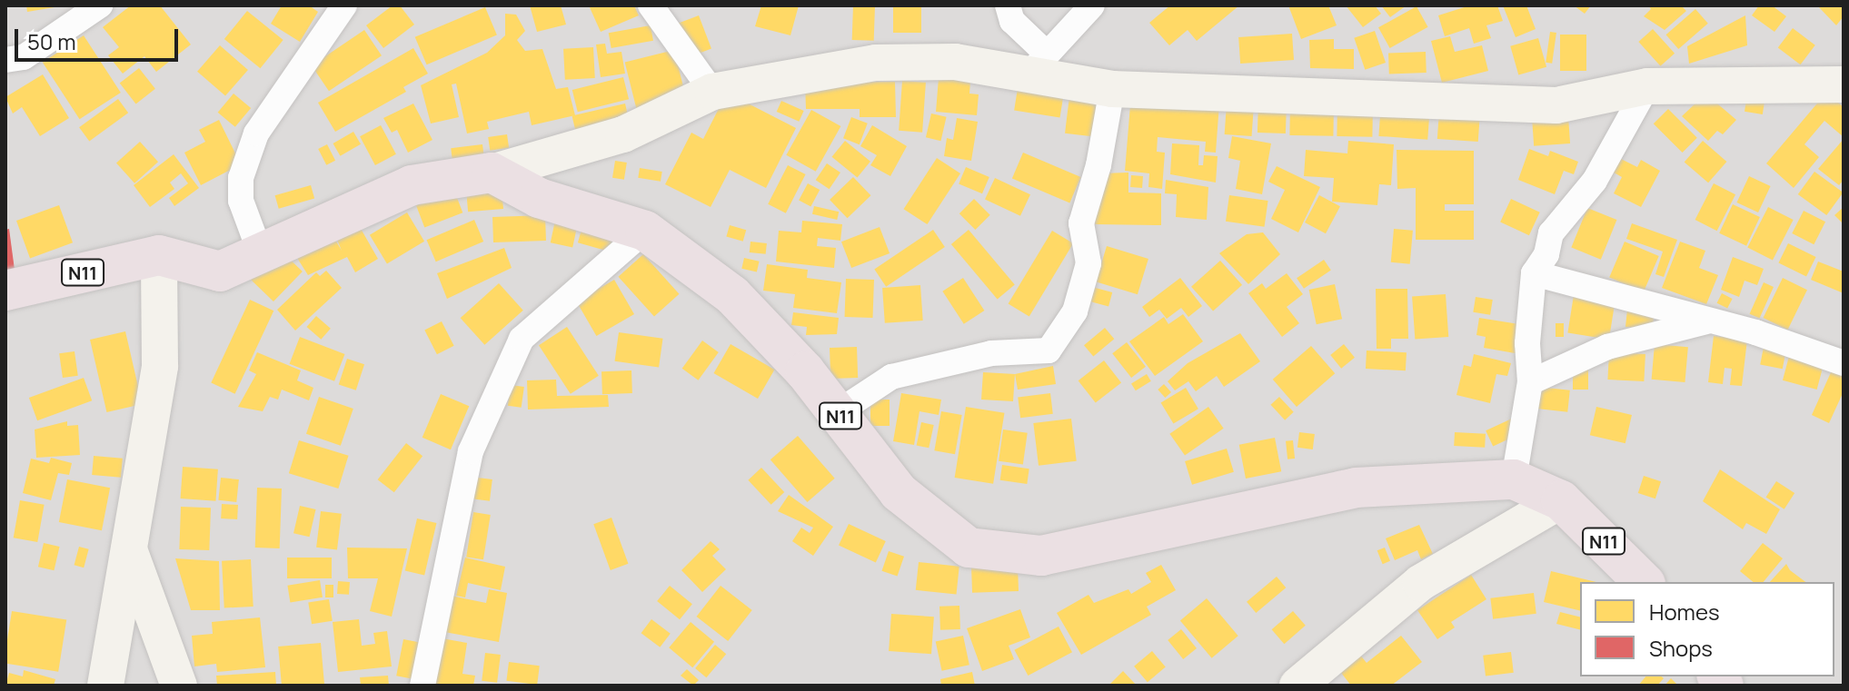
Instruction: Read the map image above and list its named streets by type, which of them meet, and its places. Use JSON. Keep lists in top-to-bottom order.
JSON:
{
  "streets": {
    "highway": ["N11"]
  },
  "legend": ["Homes", "Shops"],
  "scale_bar": "50 m"
}
